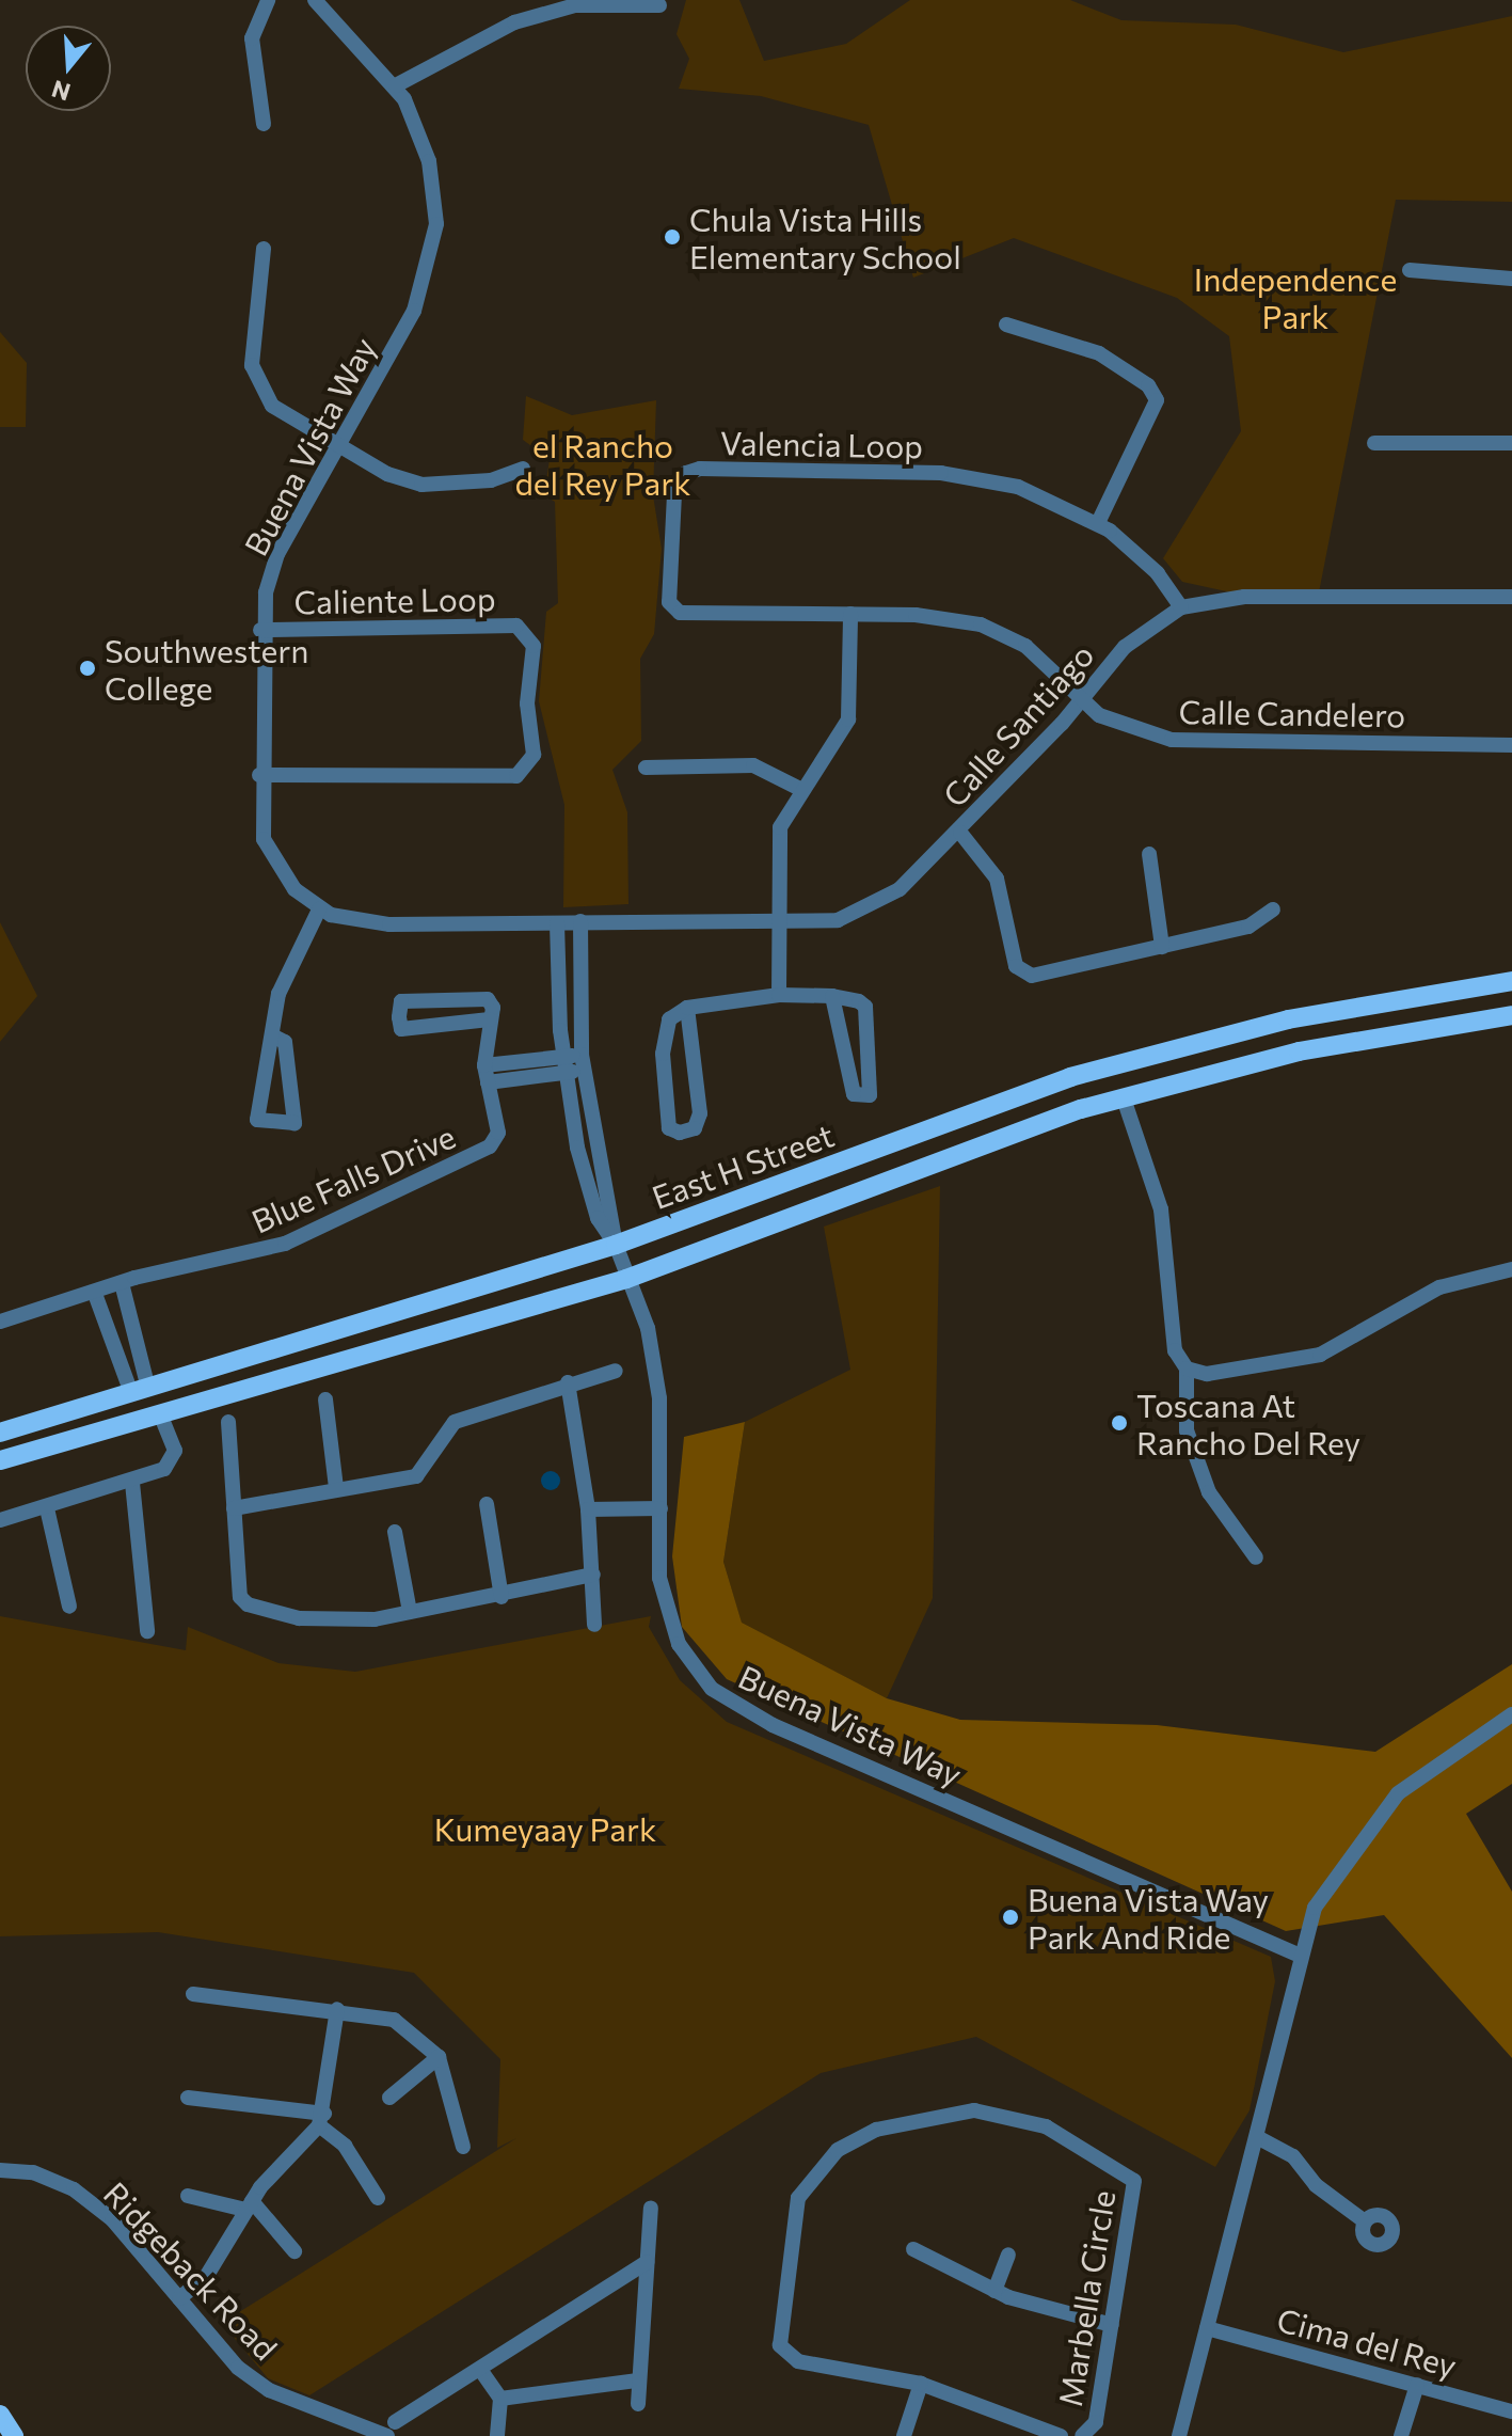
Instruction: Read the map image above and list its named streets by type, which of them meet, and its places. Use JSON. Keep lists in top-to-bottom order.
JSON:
{
  "streets": {
    "main road": ["East H Street"],
    "street": [
      "Valencia Loop",
      "Buena Vista Way",
      "Caliente Loop",
      "Calle Candelero",
      "Calle Santiago",
      "Blue Falls Drive",
      "Ridgeback Road",
      "Marbella Circle",
      "Cima del Rey"
    ]
  },
  "crossings": [
    ["Valencia Loop", "Calle Candelero"],
    ["Valencia Loop", "Calle Santiago"],
    ["Buena Vista Way", "Caliente Loop"],
    ["Buena Vista Way", "Calle Santiago"],
    ["Buena Vista Way", "East H Street"],
    ["Calle Candelero", "Calle Santiago"]
  ],
  "parks": ["Independence Park", "el Rancho del Rey Park", "Kumeyaay Park"],
  "places": [
    "Chula Vista Hills Elementary School",
    "Southwestern College",
    "Toscana At Rancho Del Rey",
    "Buena Vista Way Park And Ride"
  ],
  "north": "bottom"
}
